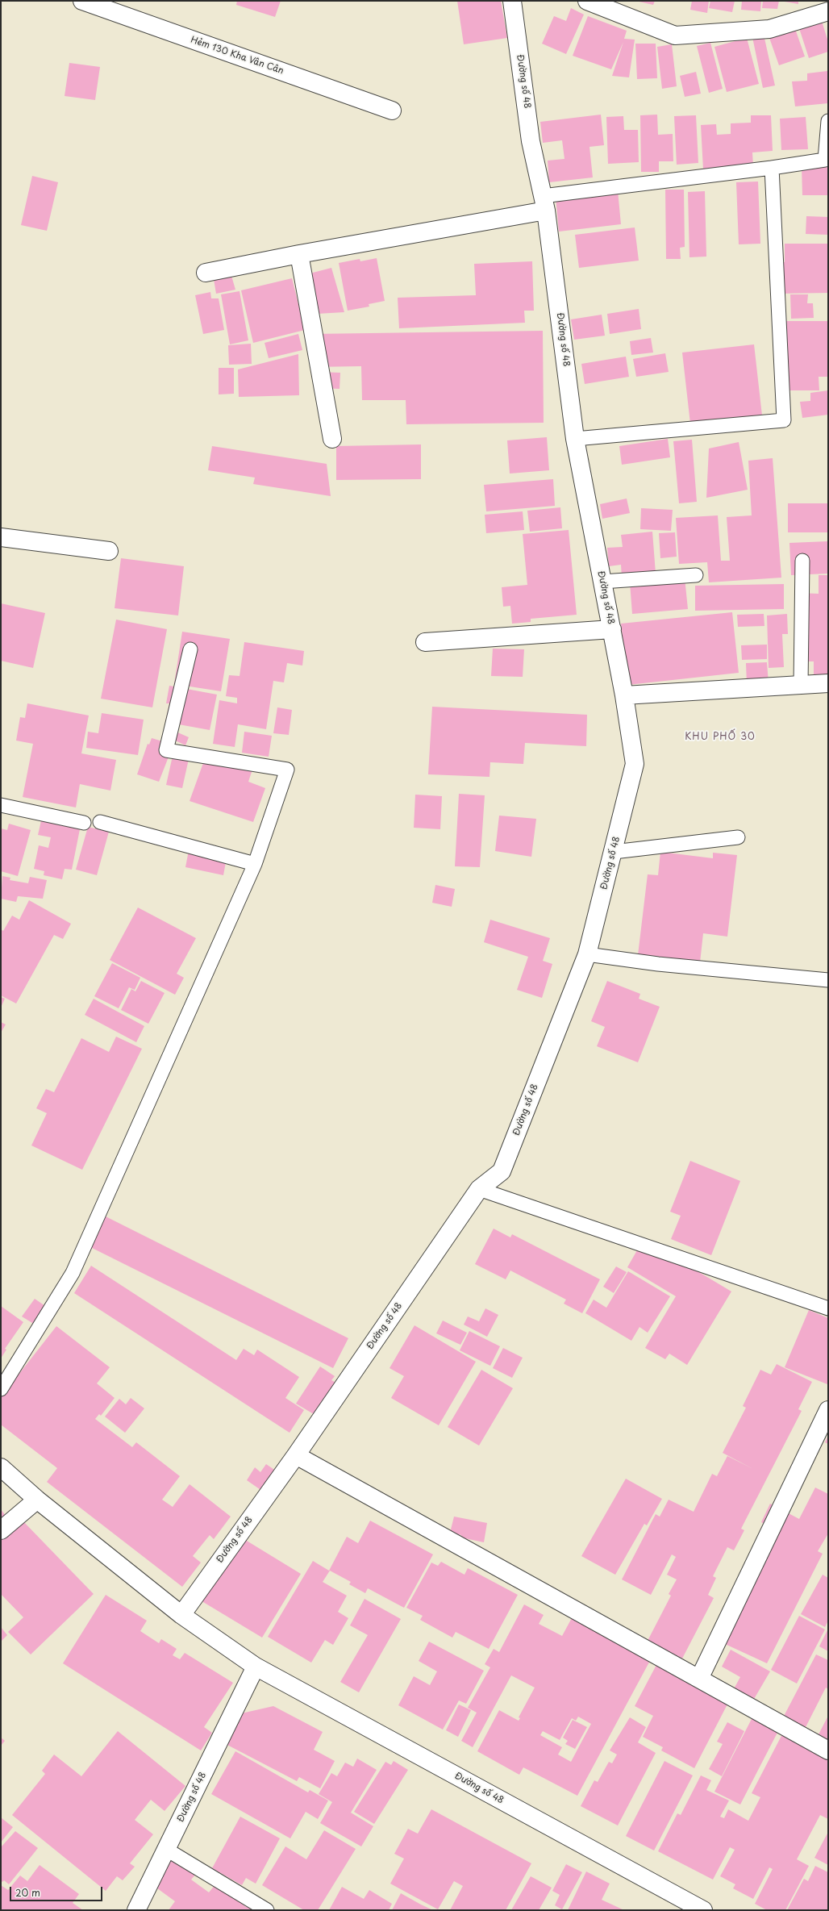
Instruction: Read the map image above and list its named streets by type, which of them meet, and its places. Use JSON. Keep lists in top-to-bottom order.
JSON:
{
  "streets": {
    "street": ["Hẻm 130 Kha Vân Cân", "Đường số 48"]
  },
  "districts": ["KHU PHỐ 30"],
  "scale_bar": "20 m"
}
